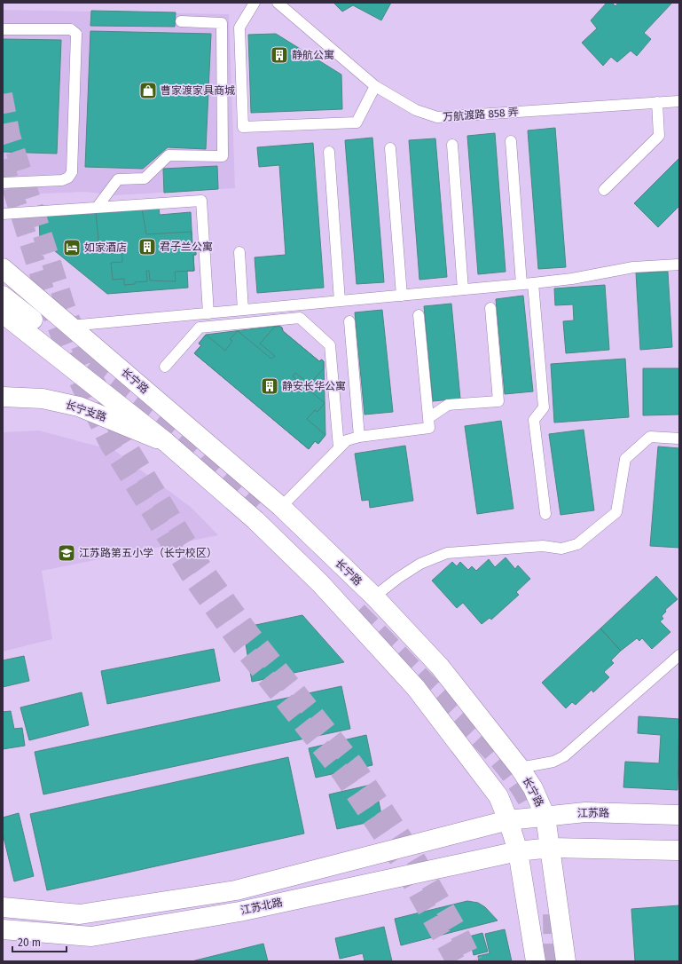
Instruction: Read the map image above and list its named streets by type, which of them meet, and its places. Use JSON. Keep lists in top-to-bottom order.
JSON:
{
  "streets": {
    "main road": [
      "长宁路",
      "长宁支路",
      "江苏路",
      "江苏北路"
    ],
    "lane": ["万航渡路 858 弄"]
  },
  "crossings": [
    ["长宁路", "江苏路"],
    ["江苏路", "江苏北路"]
  ],
  "places": {
    "building": ["静航公寓", "君子兰公寓", "静安长华公寓"],
    "shop": ["曹家渡家具商城"],
    "hotel": ["如家酒店"],
    "school or university": ["江苏路第五小学（长宁校区）"]
  },
  "scale_bar": "20 m"
}
